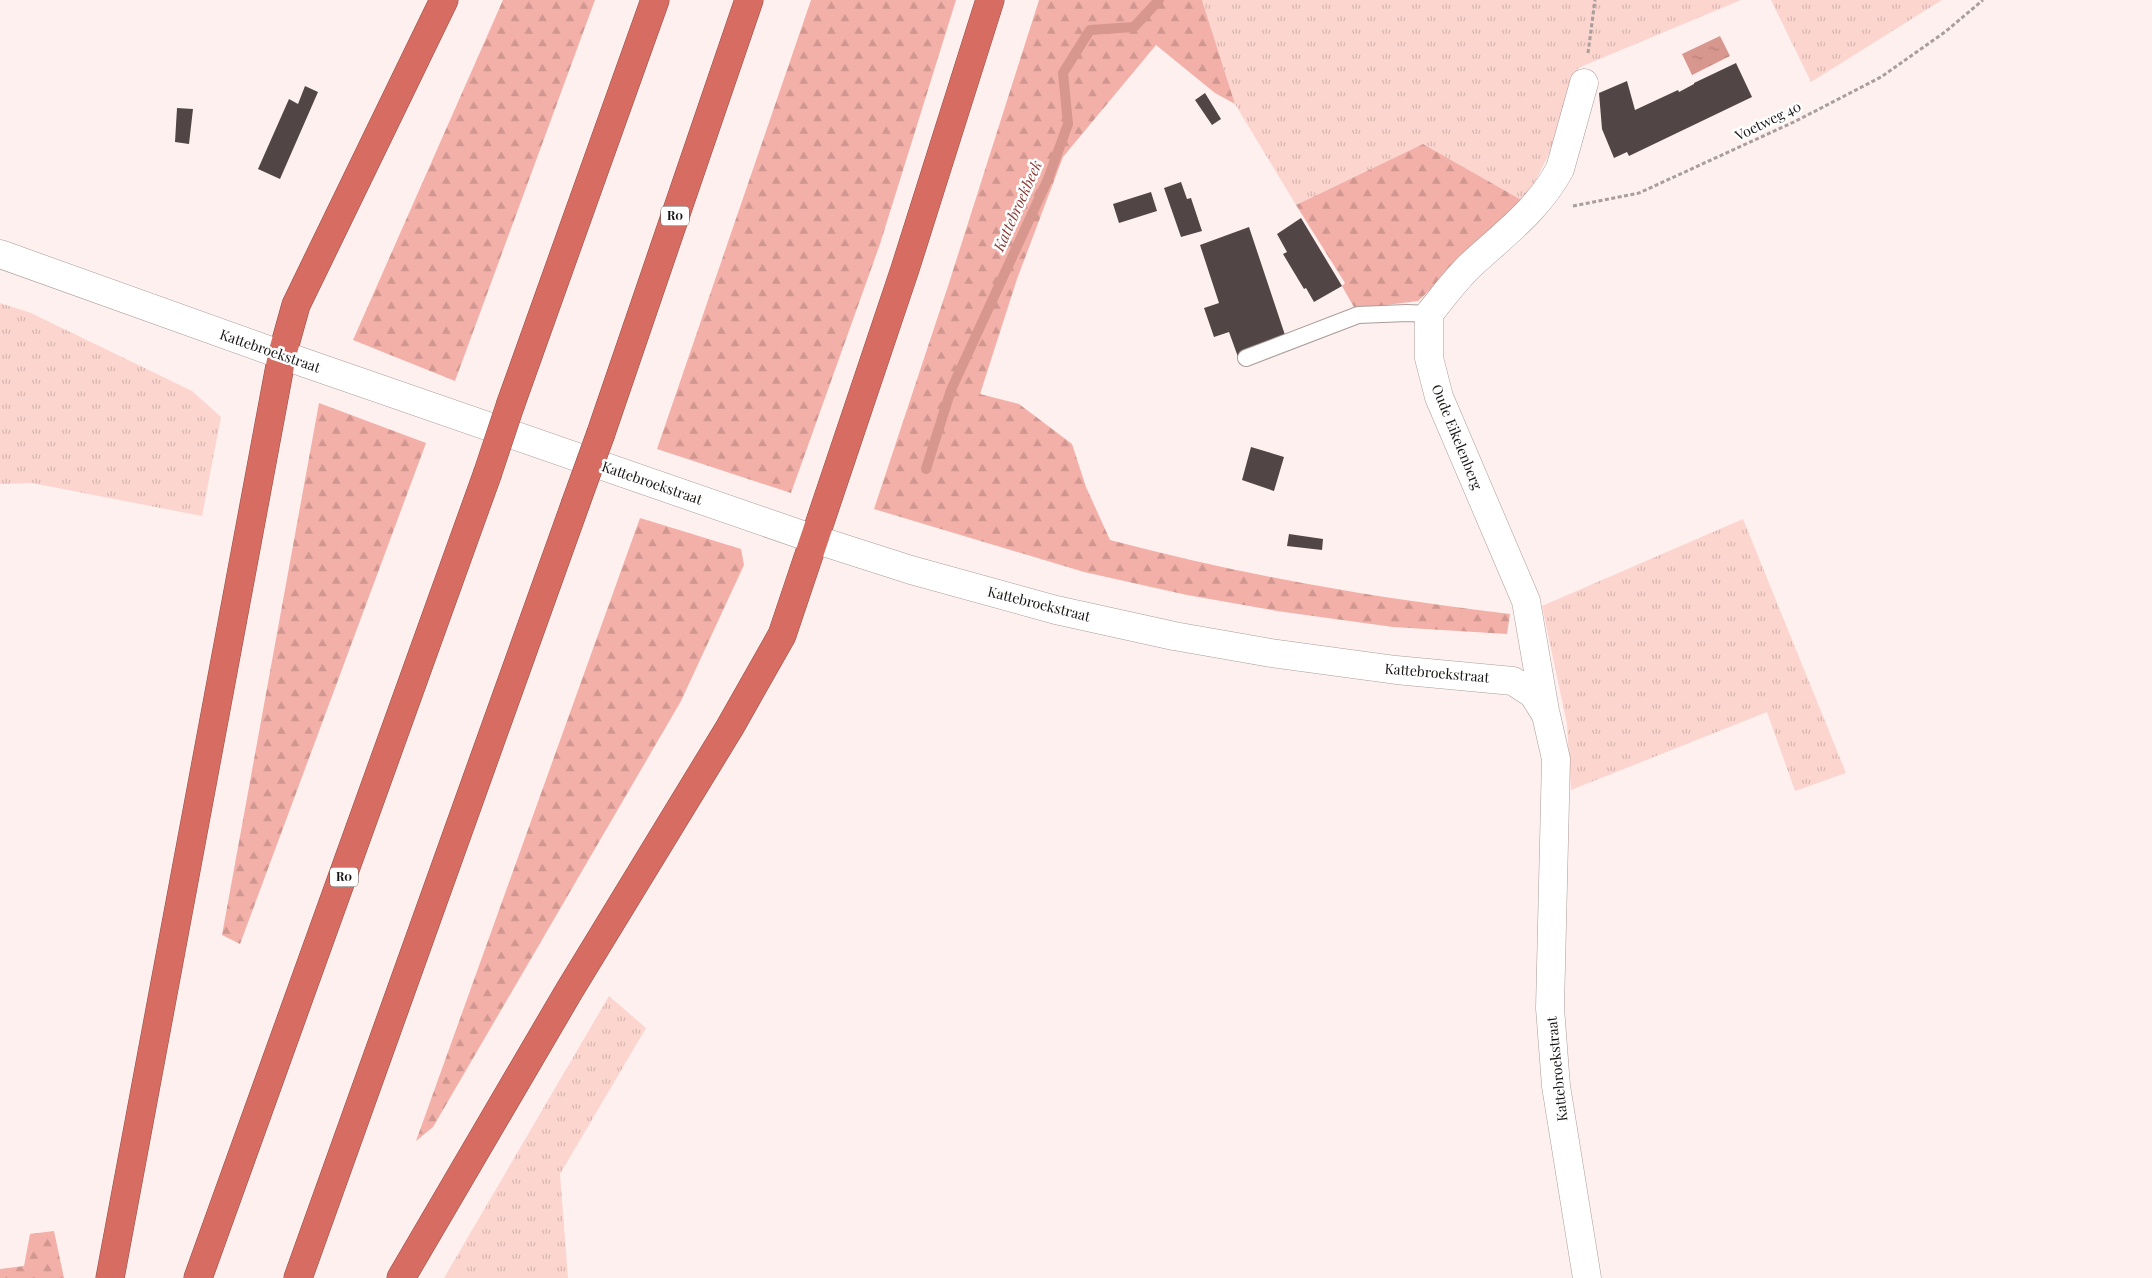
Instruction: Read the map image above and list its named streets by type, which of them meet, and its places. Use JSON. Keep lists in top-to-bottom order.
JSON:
{
  "streets": {
    "highway": ["R0"],
    "street": ["Kattebroekstraat", "Oude Eikelenberg"],
    "path": ["Voetweg 40"]
  },
  "crossings": [
    ["Kattebroekstraat", "Oude Eikelenberg"]
  ],
  "water": ["Kattebroekbeek"]
}
